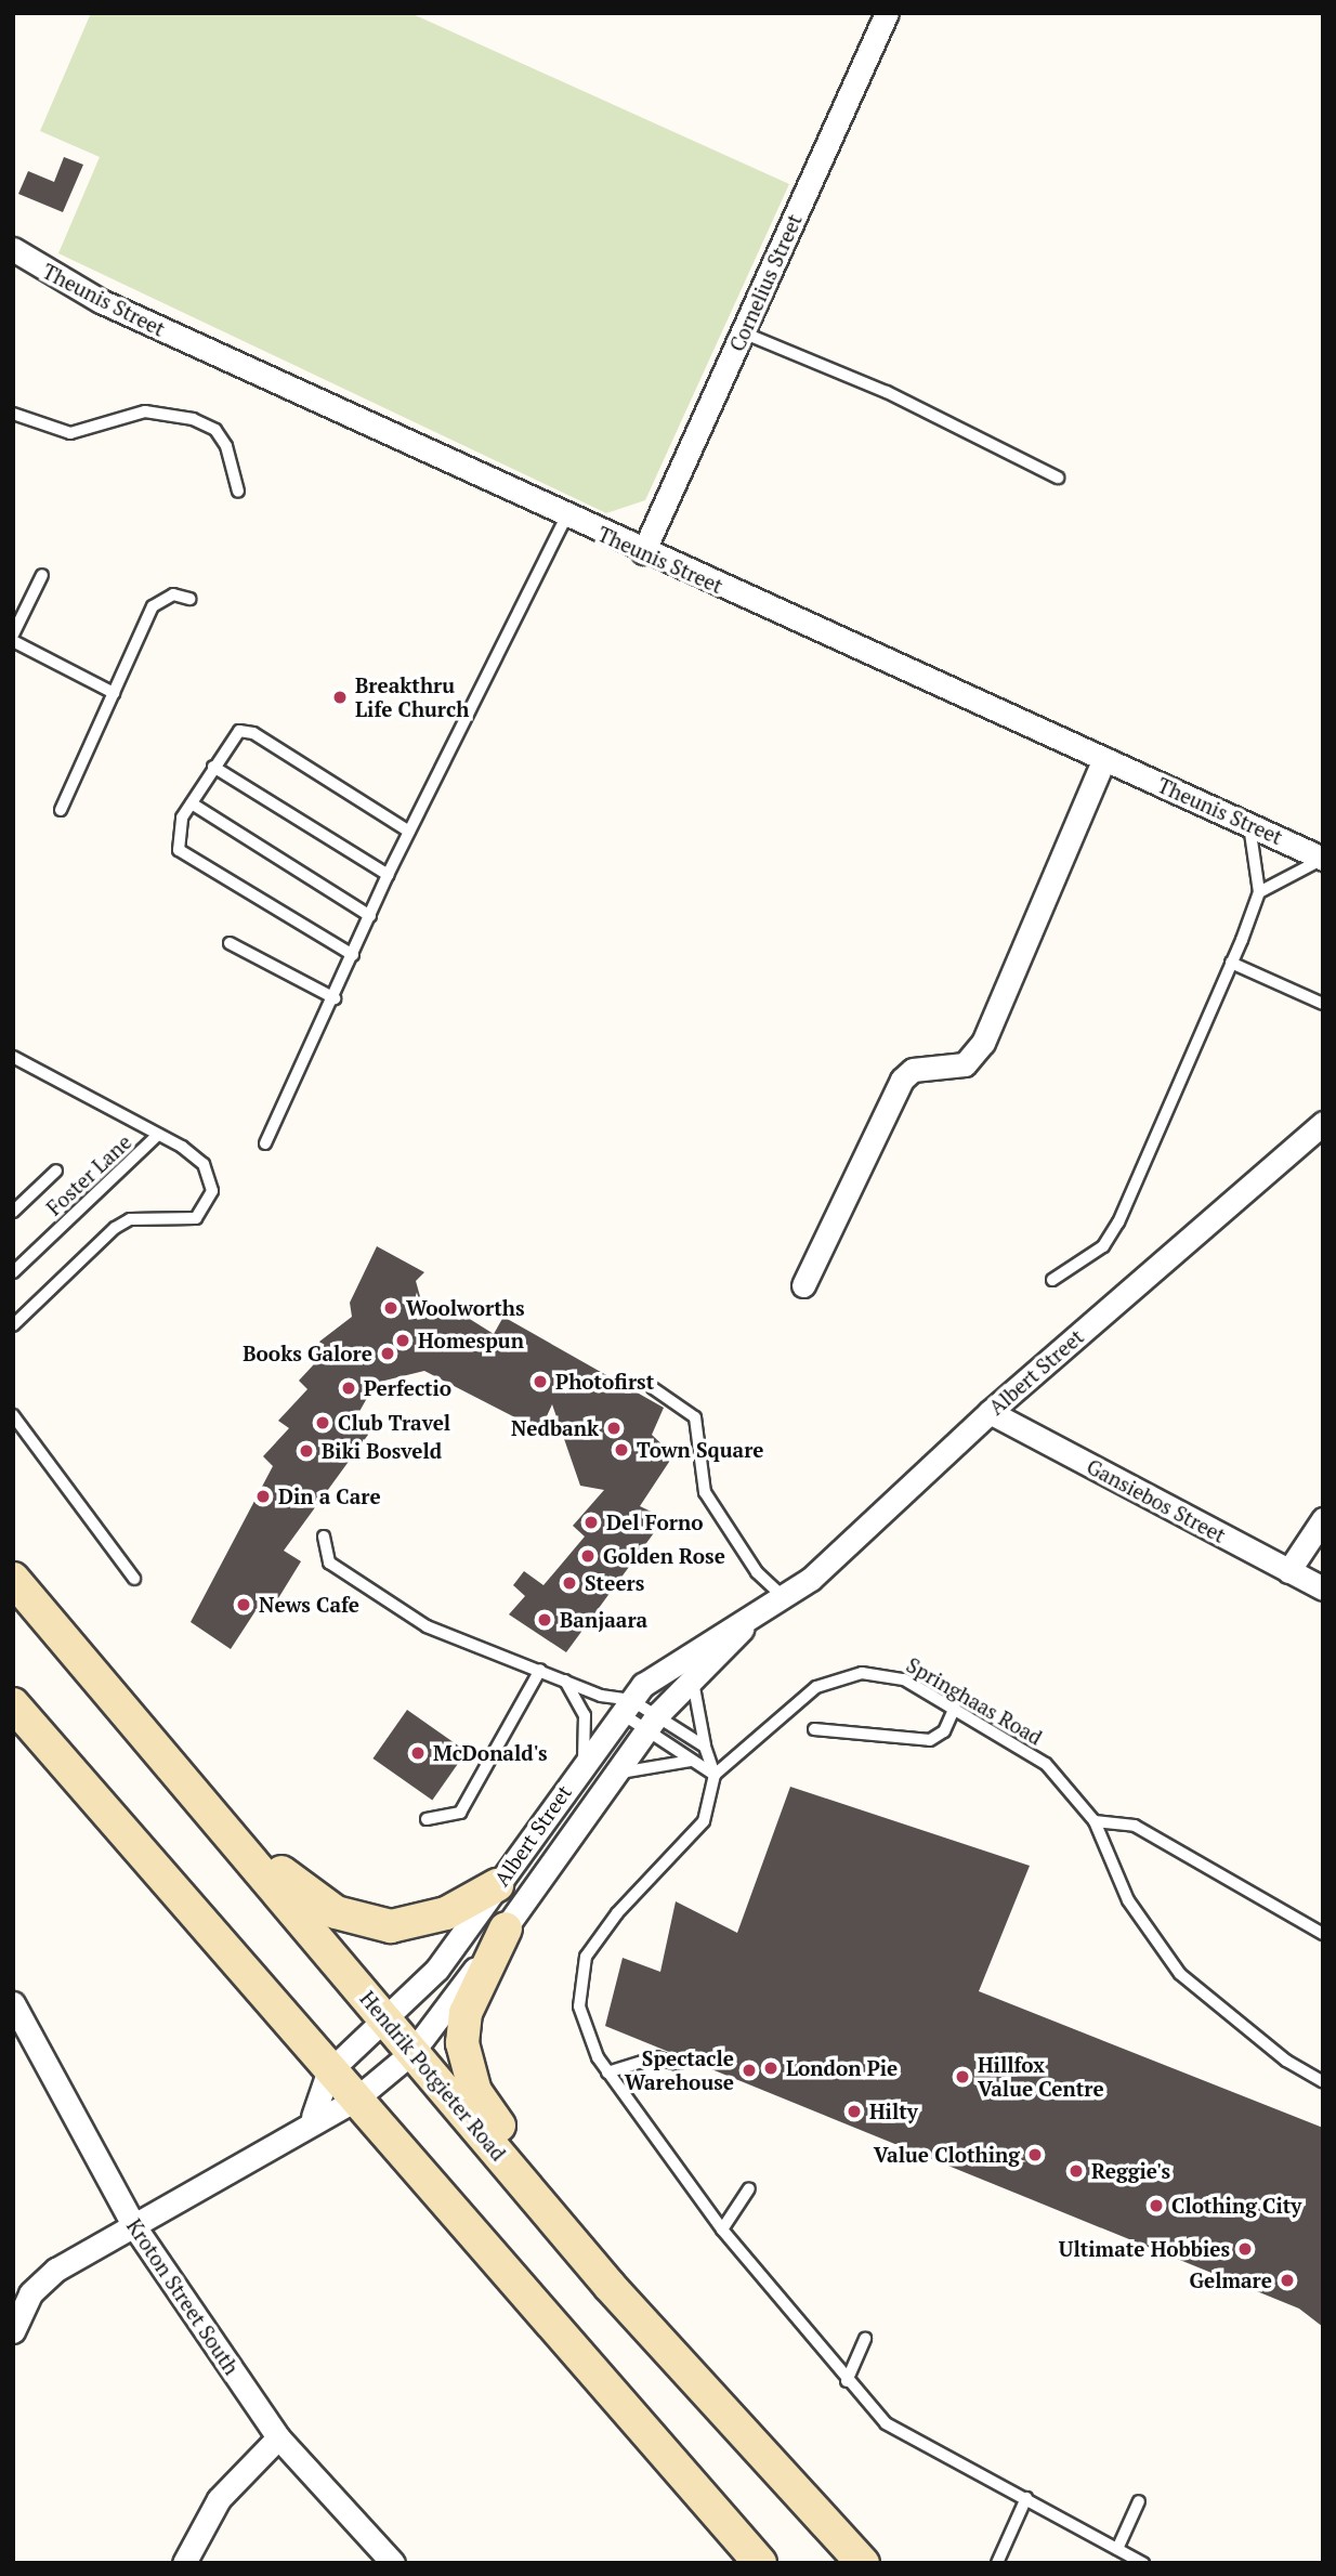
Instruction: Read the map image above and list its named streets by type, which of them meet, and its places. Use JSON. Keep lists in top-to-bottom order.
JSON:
{
  "streets": {
    "main road": ["Hendrik Potgieter Road"],
    "street": [
      "Cornelius Street",
      "Theunis Street",
      "Albert Street",
      "Gansiebos Street",
      "Kroton Street South"
    ],
    "lane": ["Foster Lane", "Springhaas Road"]
  },
  "crossings": [
    ["Cornelius Street", "Theunis Street"],
    ["Albert Street", "Gansiebos Street"],
    ["Albert Street", "Hendrik Potgieter Road"],
    ["Albert Street", "Kroton Street South"]
  ],
  "places": [
    "Breakthru Life Church",
    "Woolworths",
    "Homespun",
    "Books Galore",
    "Photofirst",
    "Perfectio",
    "Club Travel",
    "Nedbank",
    "Town Square",
    "Biki Bosveld",
    "Din a Care",
    "Del Forno",
    "Golden Rose",
    "Steers",
    "News Cafe",
    "Banjaara",
    "McDonald's",
    "London Pie",
    "Spectacle Warehouse",
    "Hillfox Value Centre",
    "Hilty",
    "Value Clothing",
    "Reggie's",
    "Clothing City",
    "Ultimate Hobbies",
    "Gelmare"
  ]
}
